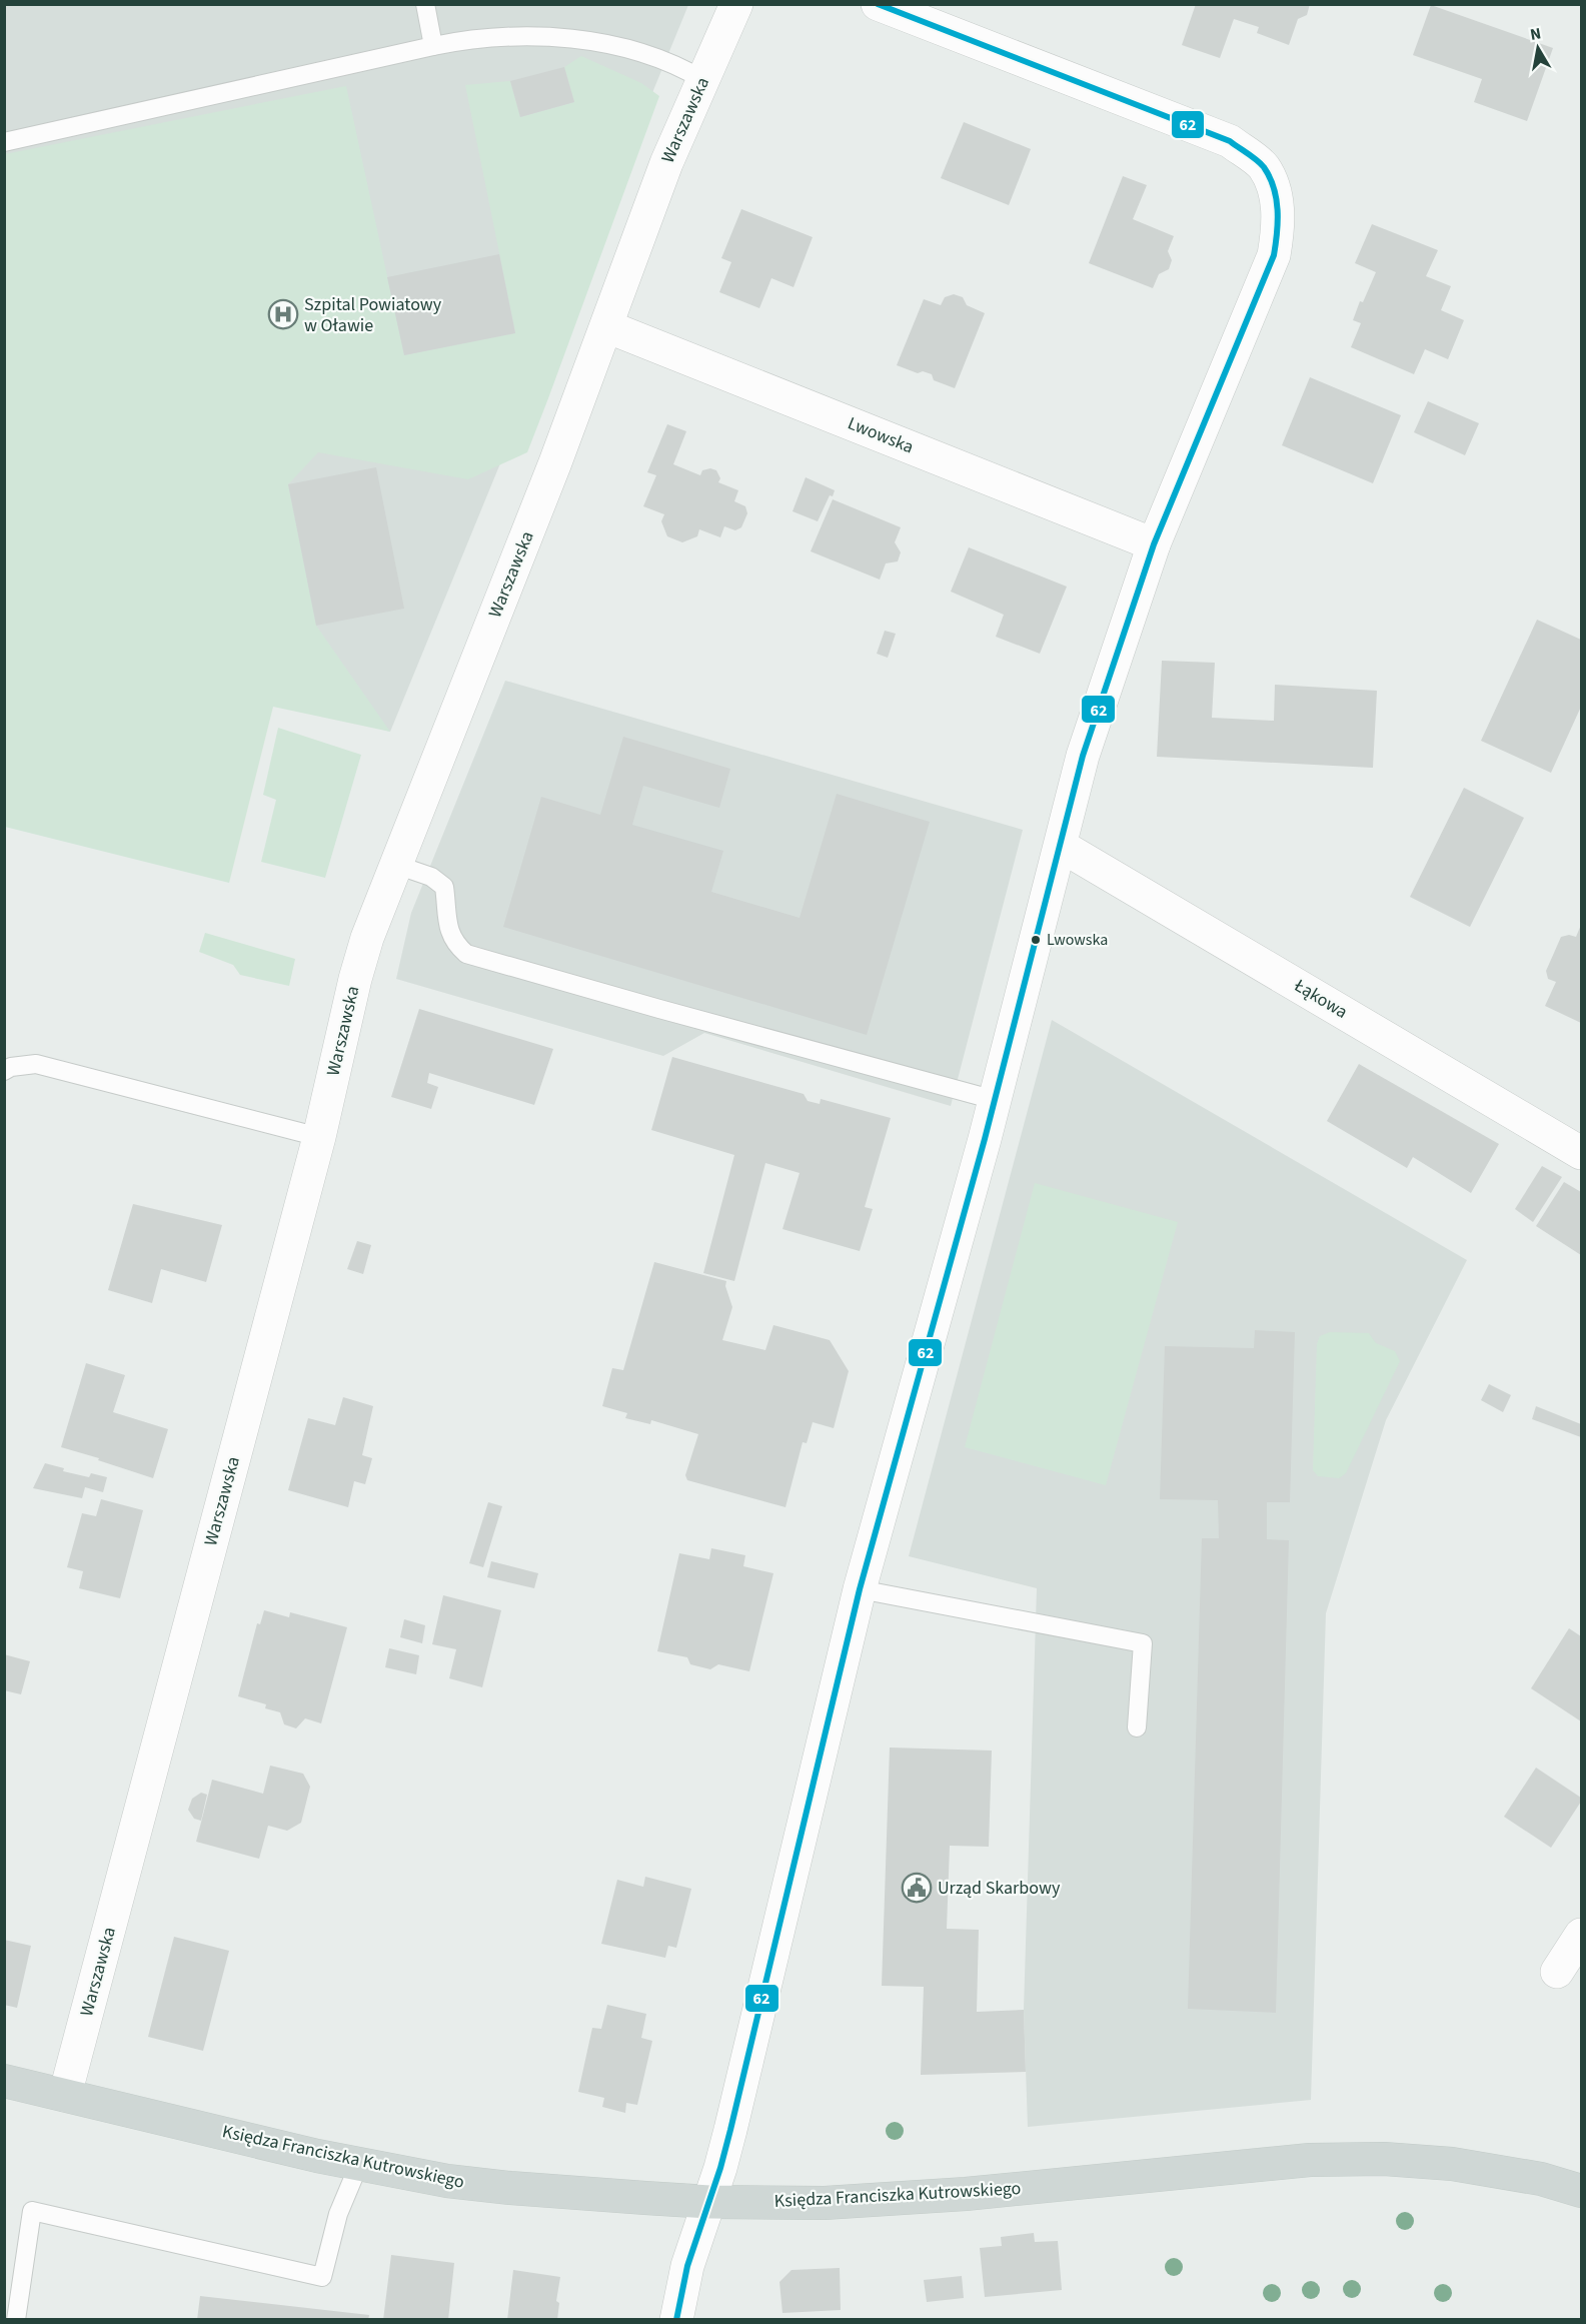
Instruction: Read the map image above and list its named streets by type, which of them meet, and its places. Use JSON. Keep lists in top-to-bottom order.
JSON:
{
  "streets": {
    "main road": ["Księdza Franciszka Kutrowskiego"],
    "street": ["Warszawska", "Lwowska", "Łąkowa"]
  },
  "crossings": [
    ["Warszawska", "Lwowska"],
    ["Warszawska", "Księdza Franciszka Kutrowskiego"]
  ],
  "places": {
    "hospital": ["Szpital Powiatowy w Oławie"],
    "other": ["Lwowska"],
    "public building": ["Urząd Skarbowy"]
  },
  "lines": ["transit line 62"],
  "north": "top"
}
